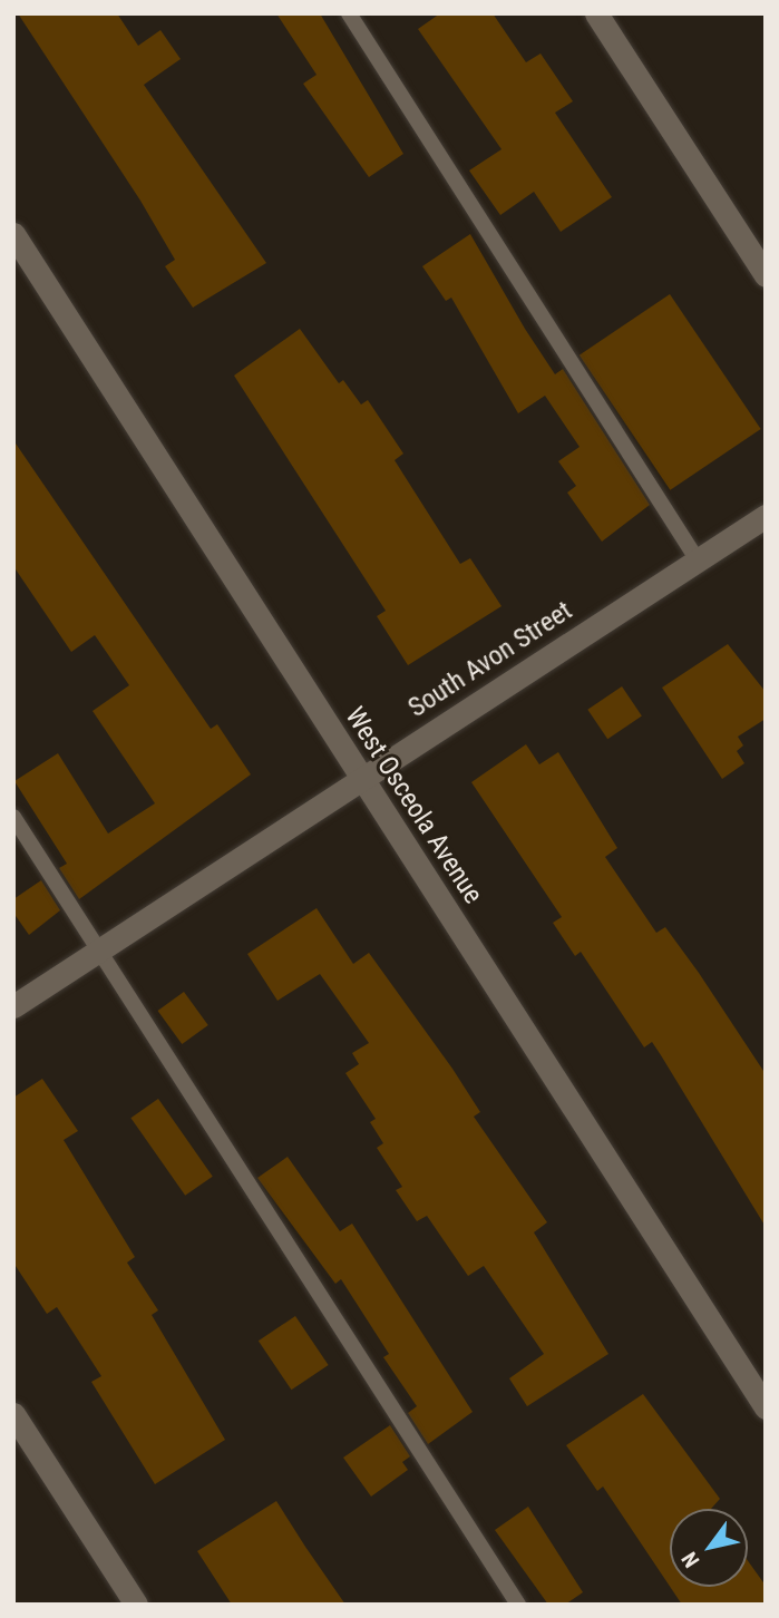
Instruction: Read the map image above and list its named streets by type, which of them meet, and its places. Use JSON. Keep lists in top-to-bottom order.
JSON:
{
  "streets": {
    "street": ["South Avon Street", "West Osceola Avenue"]
  },
  "crossings": [
    ["South Avon Street", "West Osceola Avenue"]
  ],
  "north": "bottom left"
}
